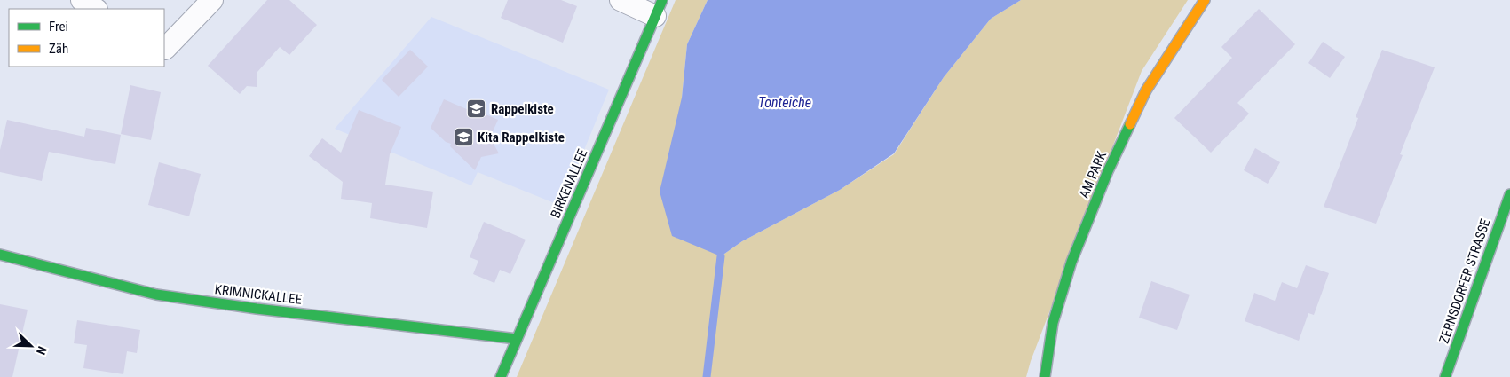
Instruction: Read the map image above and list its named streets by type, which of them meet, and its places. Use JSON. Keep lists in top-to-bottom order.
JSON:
{
  "streets": {
    "street": [
      "AM PARK",
      "BIRKENALLEE",
      "ZERNSDORFER STRASSE",
      "KRIMNICKALLEE"
    ]
  },
  "crossings": [
    ["BIRKENALLEE", "KRIMNICKALLEE"]
  ],
  "water": ["Tonteiche"],
  "places": {
    "school or university": ["Rappelkiste", "Kita Rappelkiste"]
  },
  "legend": ["Frei", "Zäh"],
  "north": "bottom right"
}
